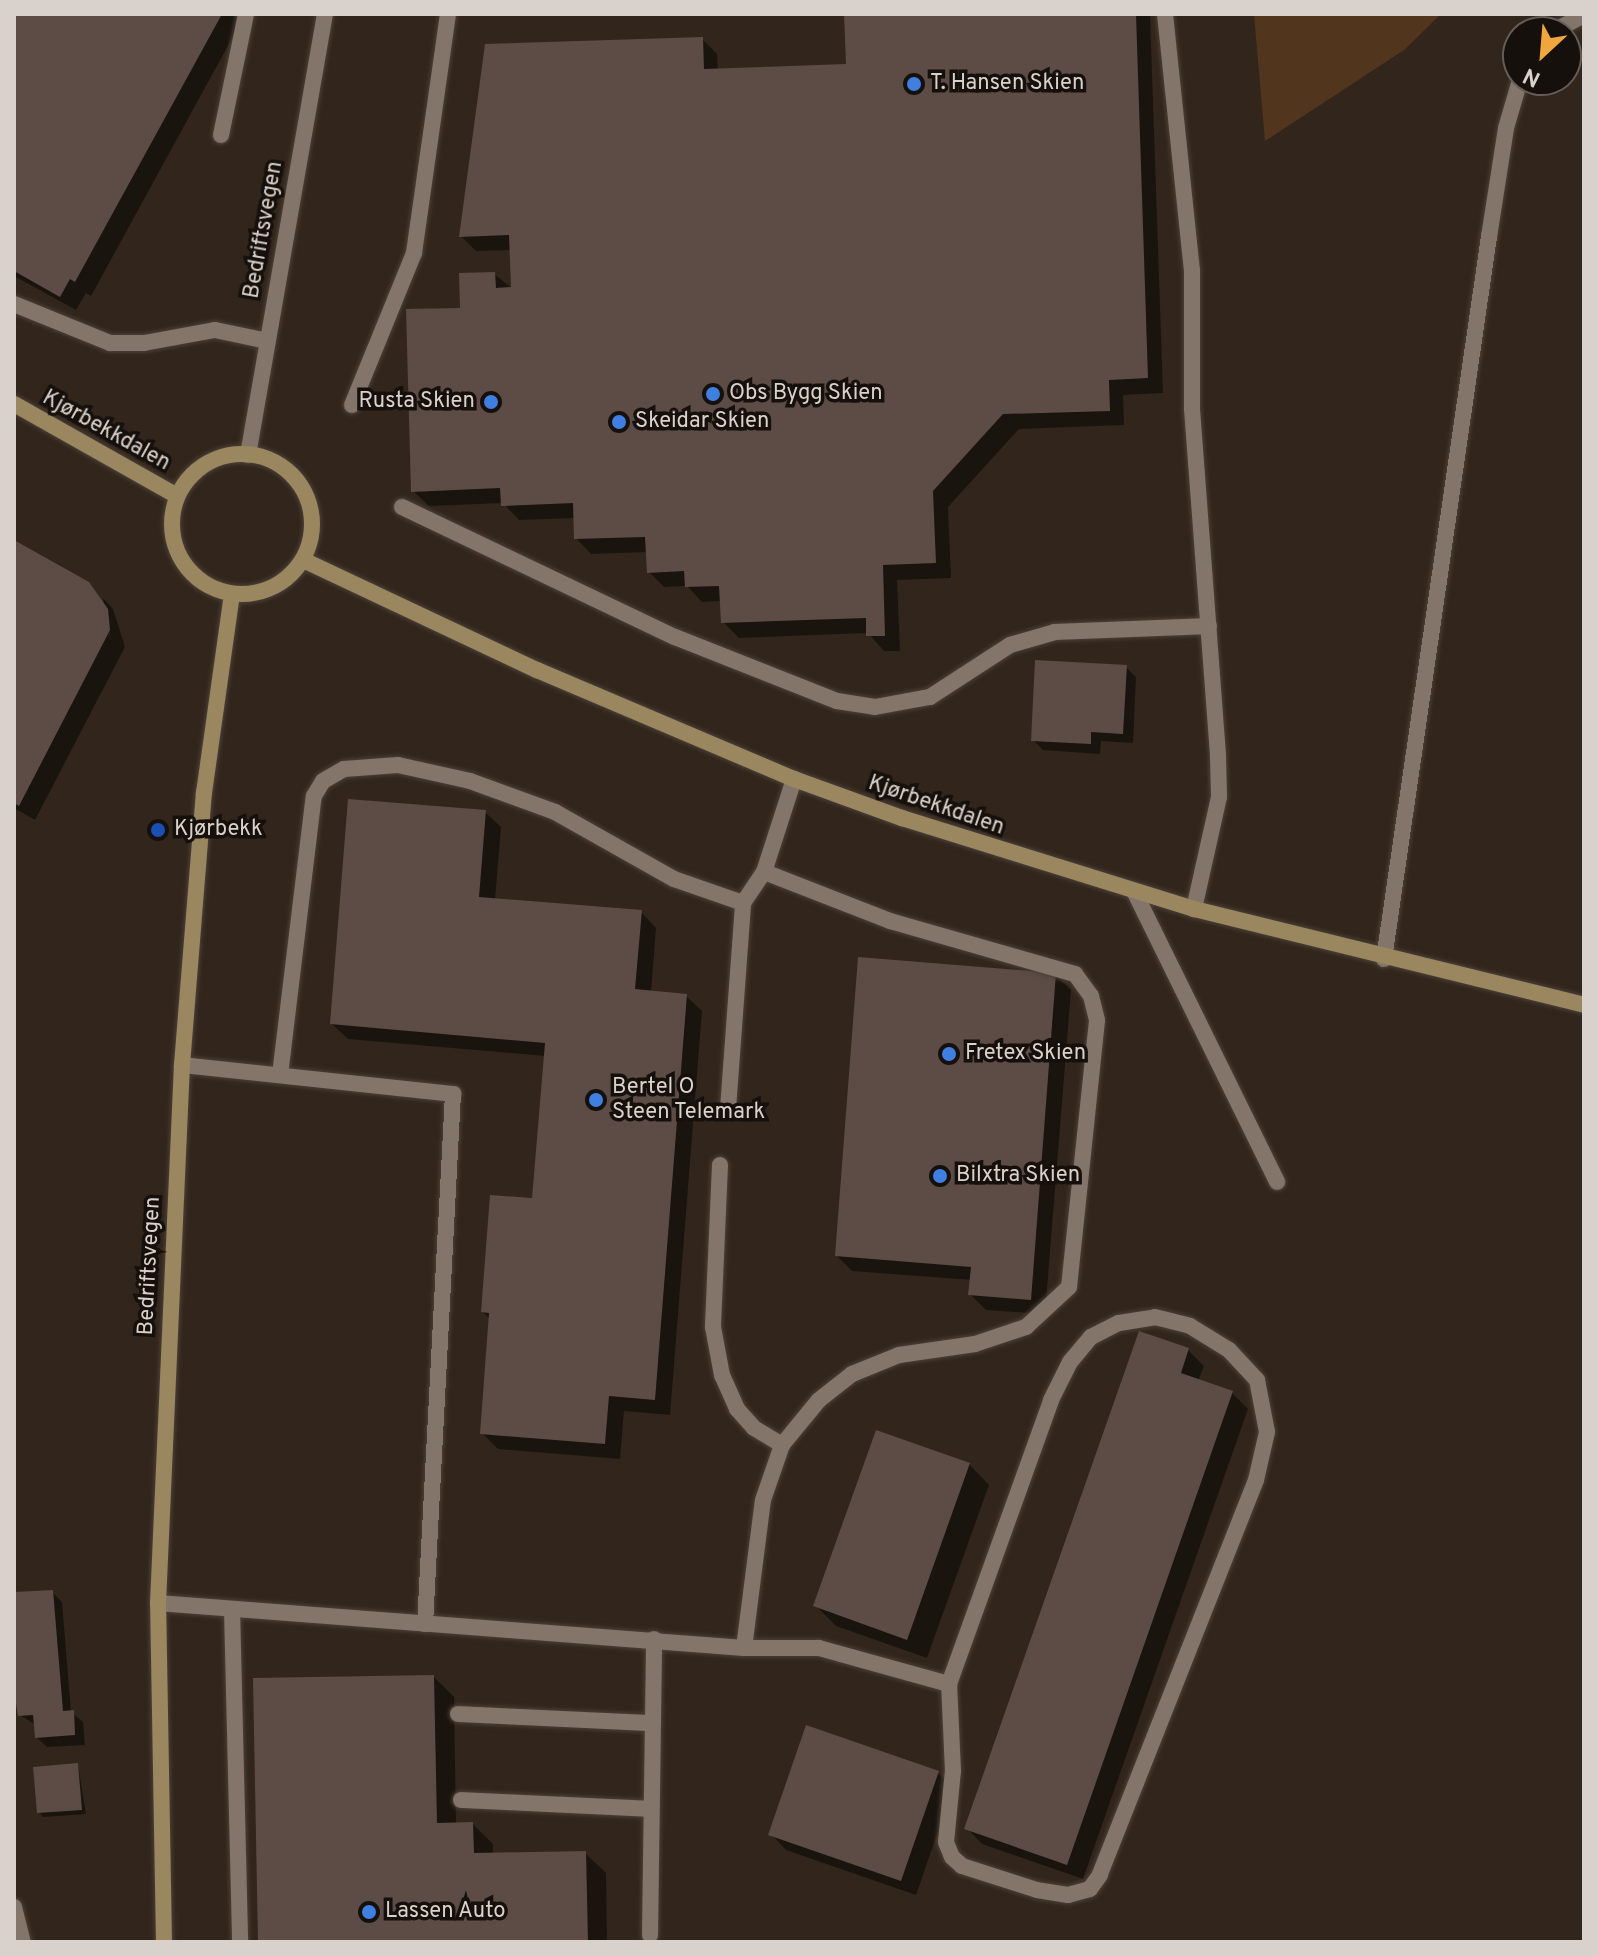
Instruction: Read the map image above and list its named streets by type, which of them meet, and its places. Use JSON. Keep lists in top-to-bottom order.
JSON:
{
  "streets": {
    "street": ["Bedriftsvegen", "Kjørbekkdalen"]
  },
  "crossings": [
    ["Bedriftsvegen", "Kjørbekkdalen"]
  ],
  "places": [
    "T. Hansen Skien",
    "Obs Bygg Skien",
    "Rusta Skien",
    "Skeidar Skien",
    "Kjørbekk",
    "Fretex Skien",
    "Bertel O Steen Telemark",
    "Bilxtra Skien",
    "Lassen Auto"
  ],
  "north": "bottom left"
}
